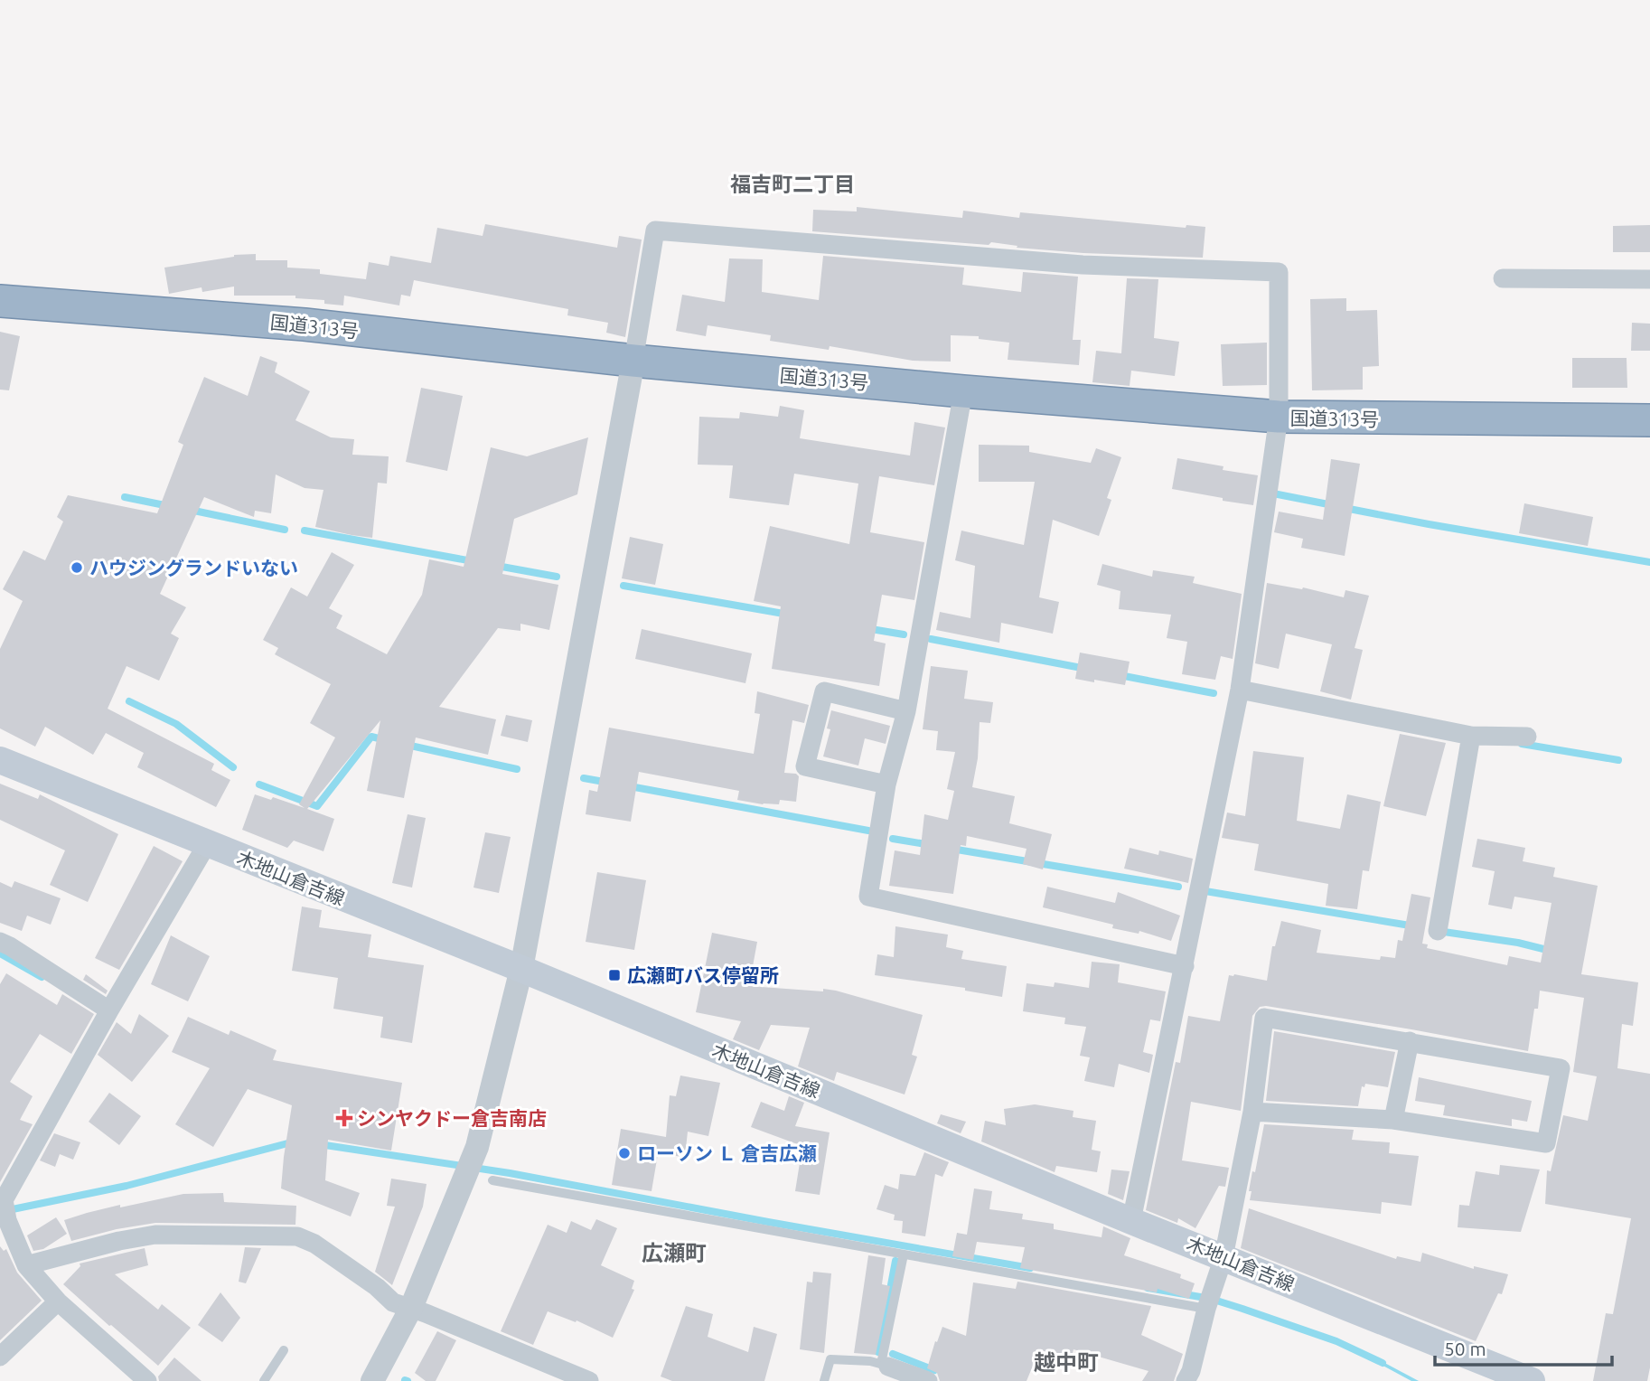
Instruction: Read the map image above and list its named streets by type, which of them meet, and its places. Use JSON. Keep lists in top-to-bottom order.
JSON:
{
  "streets": {
    "highway": ["国道313号"],
    "main road": ["木地山倉吉線"]
  },
  "districts": ["福吉町二丁目", "広瀬町", "越中町"],
  "places": {
    "other": ["ハウジングランドいない", "ローソン Ｌ 倉吉広瀬"],
    "transit": ["広瀬町バス停留所"],
    "health": ["シンヤクドー倉吉南店"]
  },
  "scale_bar": "50 m"
}
